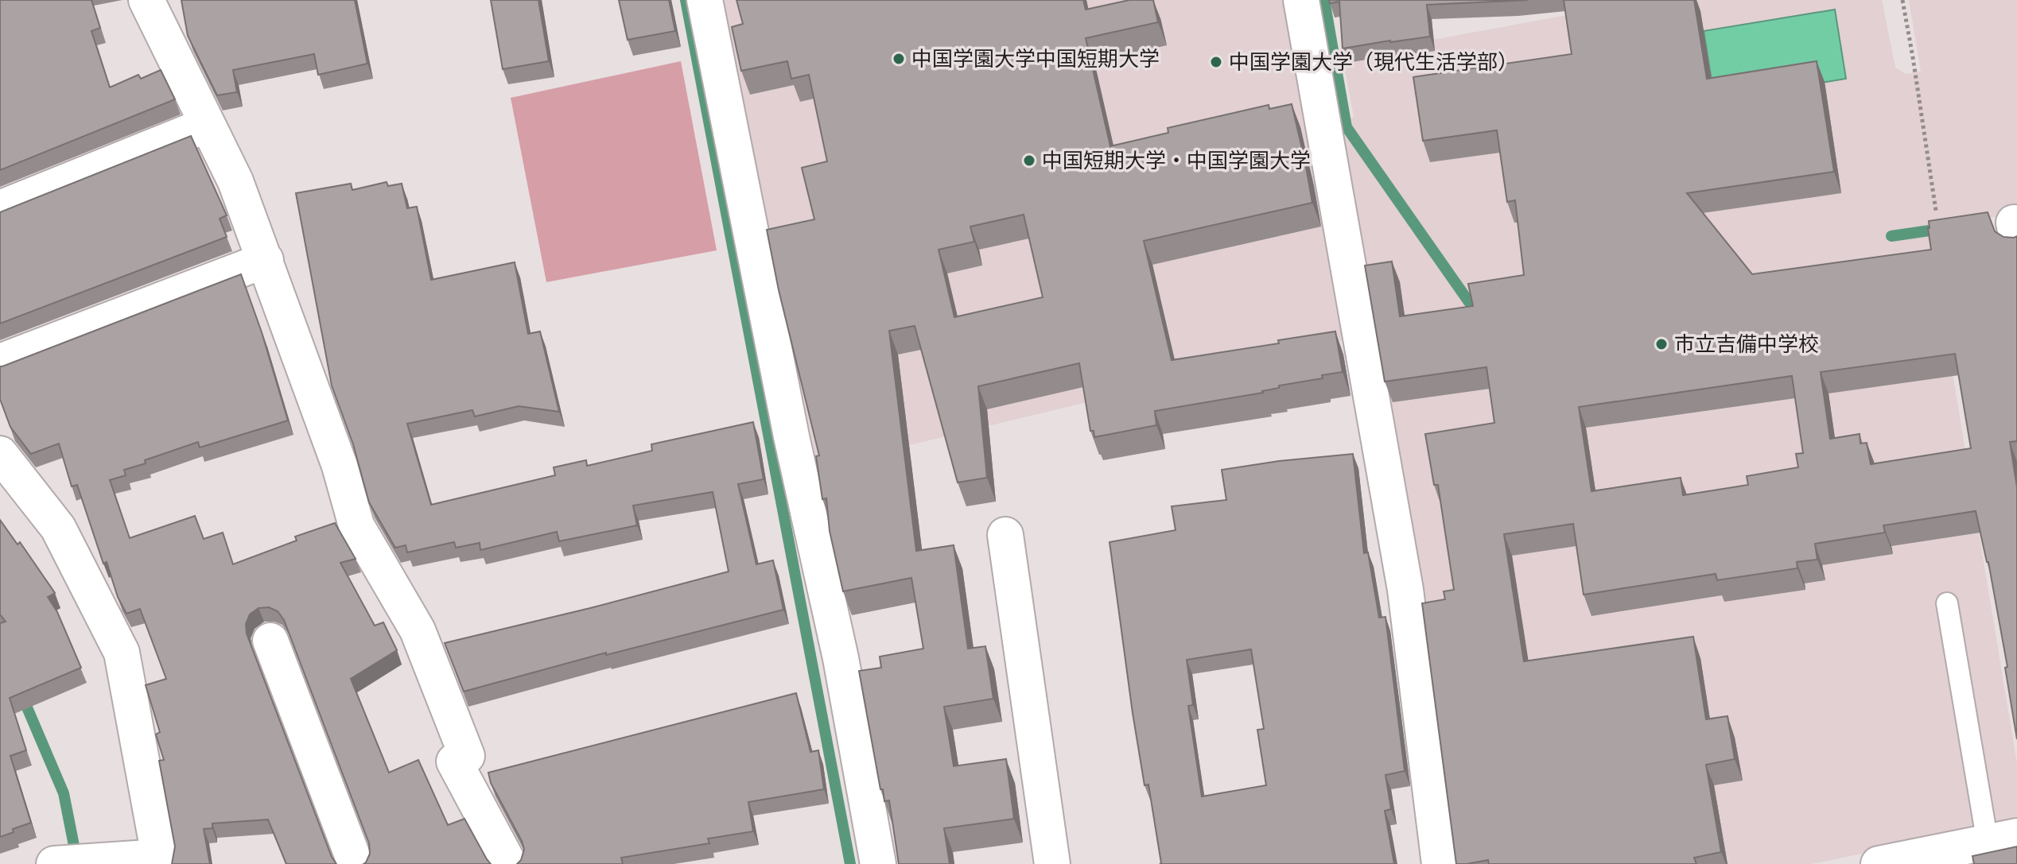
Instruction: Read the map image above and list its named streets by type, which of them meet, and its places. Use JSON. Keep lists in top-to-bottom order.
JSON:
{
  "places": [
    "中国学園大学中国短期大学",
    "中国学園大学（現代生活学部）",
    "中国短期大学・中国学園大学",
    "市立吉備中学校"
  ]
}
